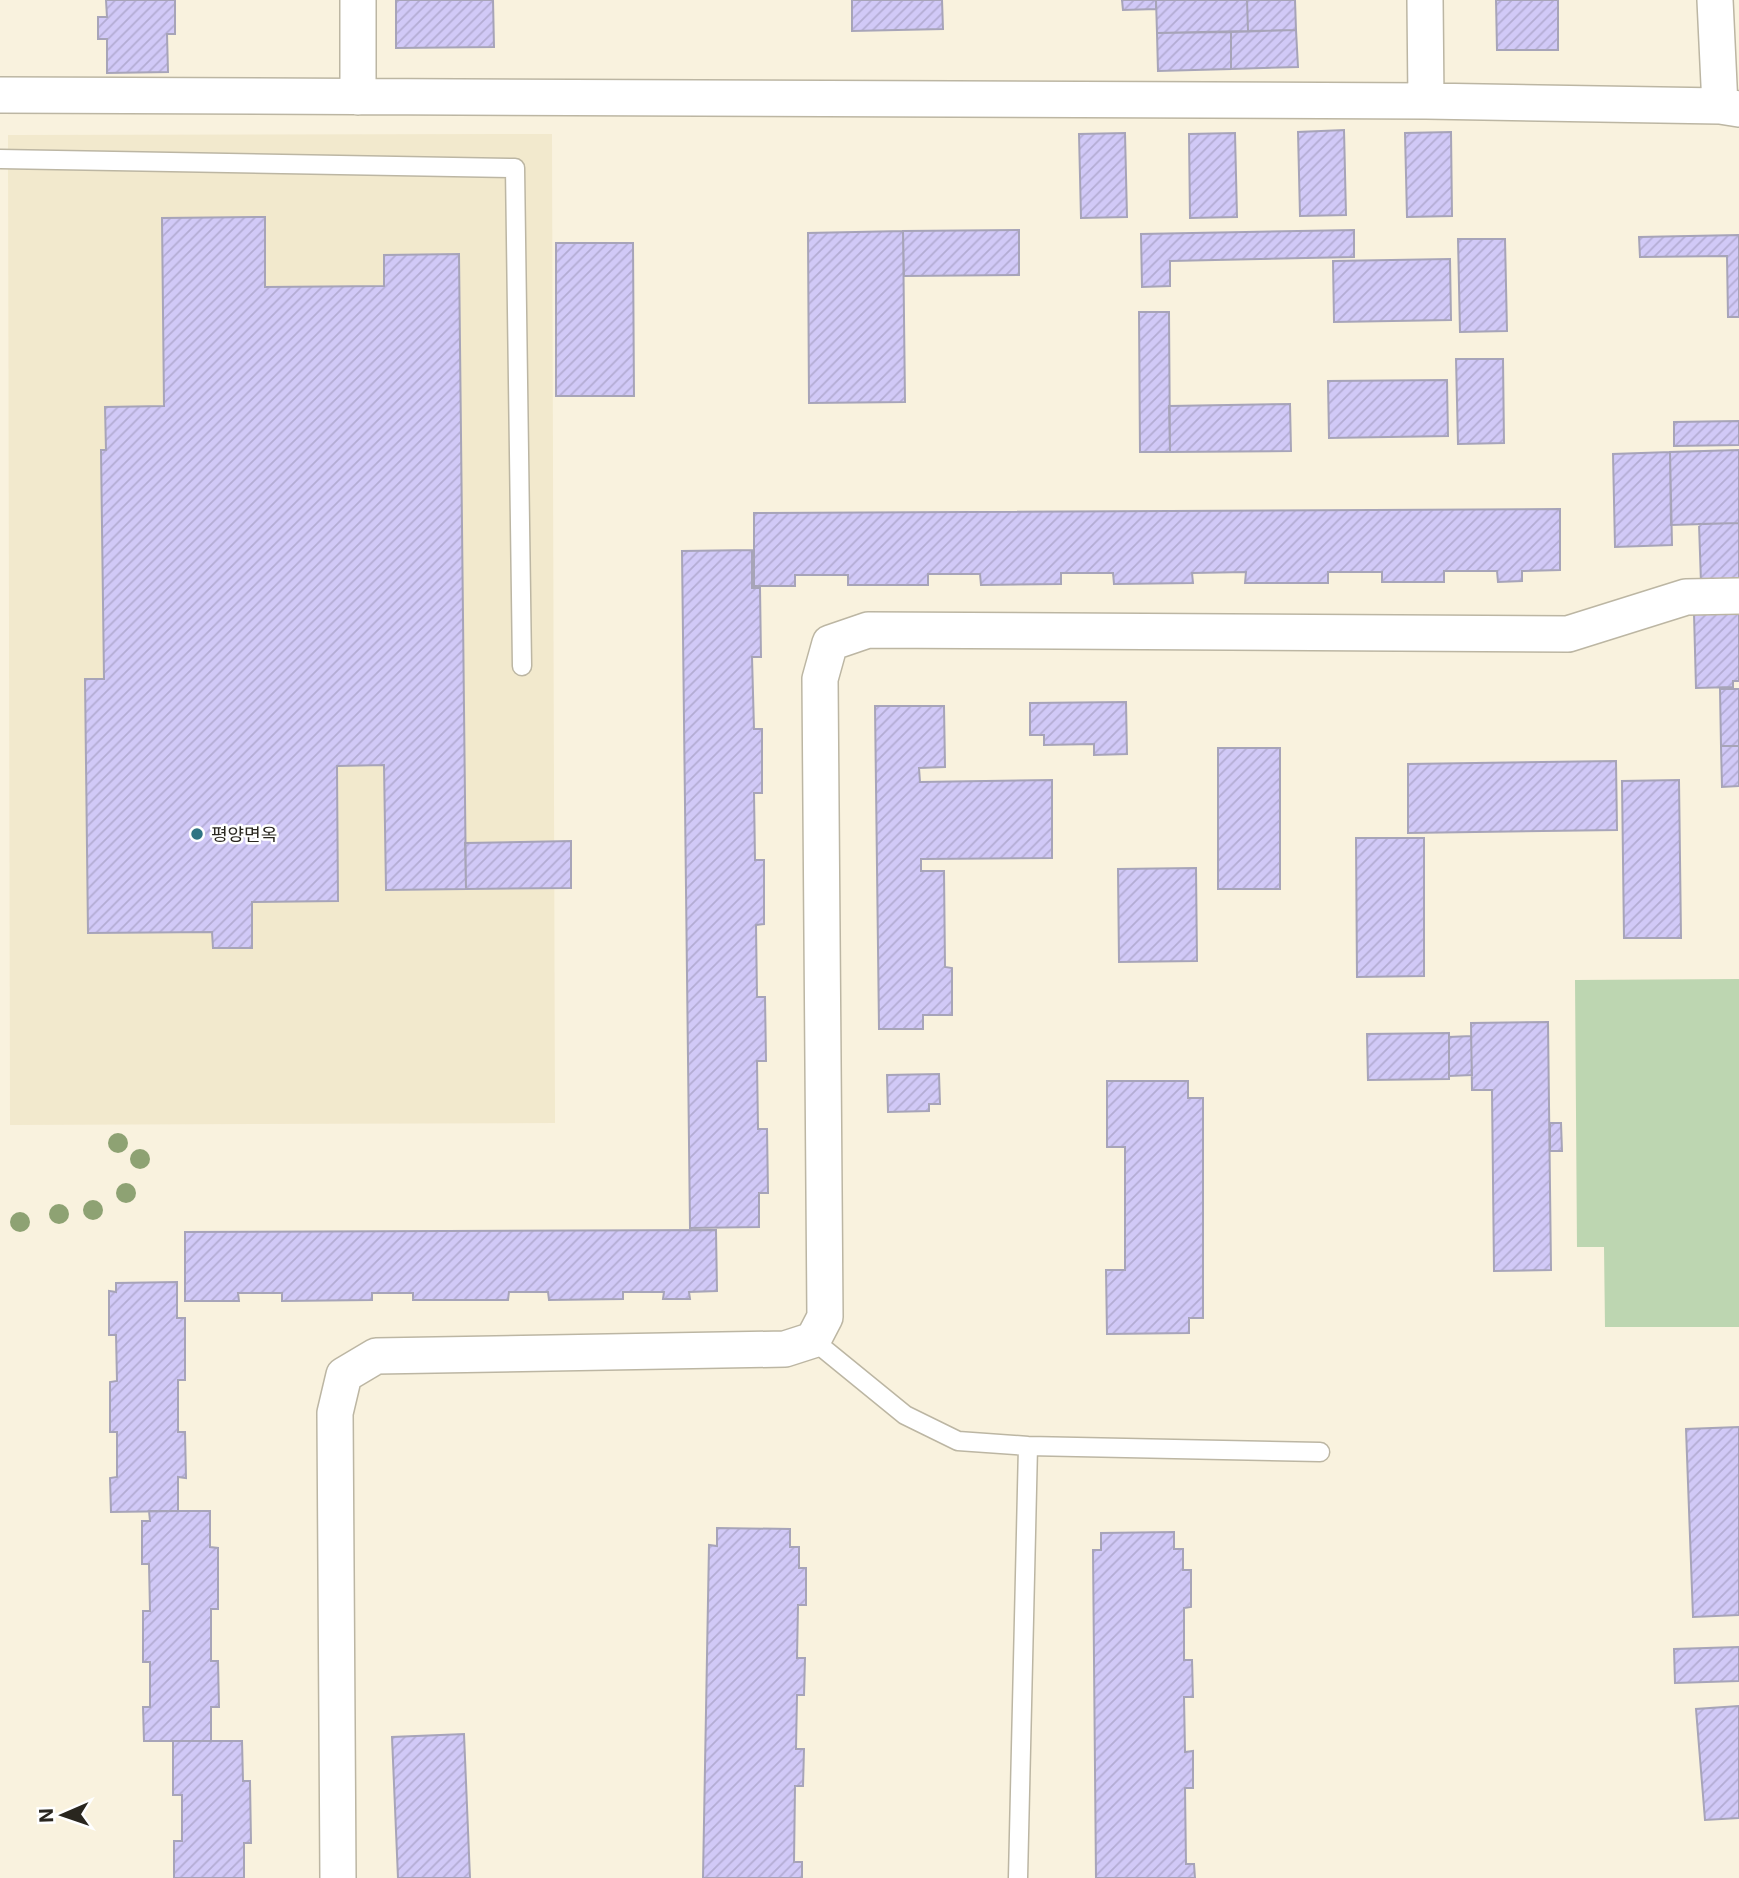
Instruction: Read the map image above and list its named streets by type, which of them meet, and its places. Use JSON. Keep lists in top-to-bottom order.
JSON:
{
  "places": ["평양면옥"],
  "north": "left"
}
